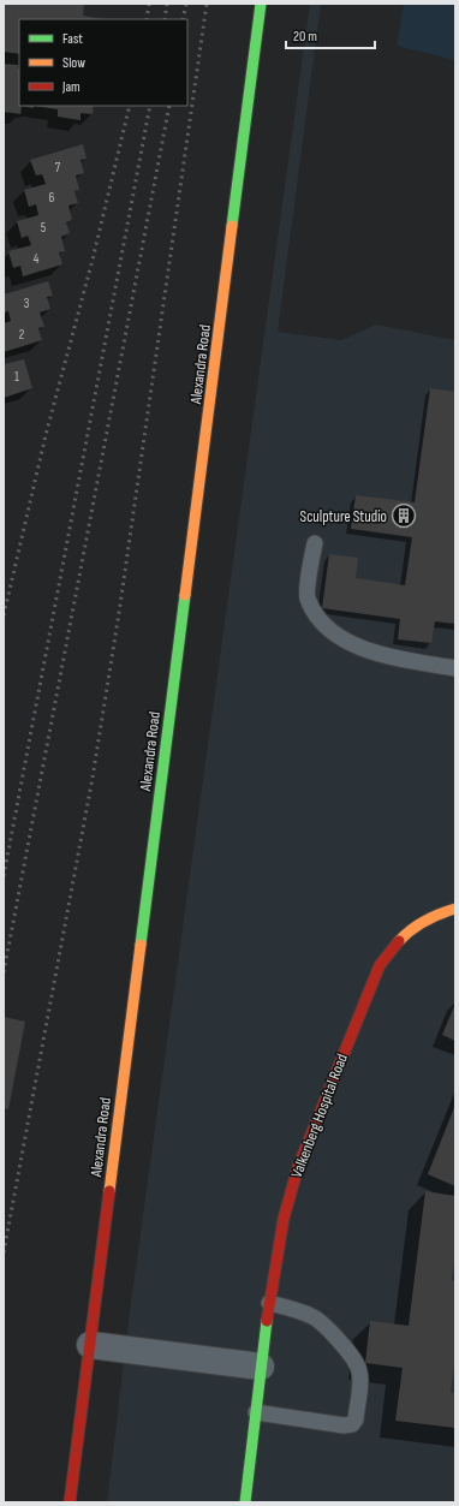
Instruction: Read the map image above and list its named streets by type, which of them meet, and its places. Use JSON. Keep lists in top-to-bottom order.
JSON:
{
  "streets": {
    "street": ["Alexandra Road", "Valkenberg Hospital Road"]
  },
  "places": {
    "building": ["Sculpture Studio"]
  },
  "house_numbers": [
    "7",
    "6",
    "5",
    "4",
    "3",
    "2",
    "1"
  ],
  "legend": ["Fast", "Slow", "Jam"],
  "scale_bar": "20 m"
}
